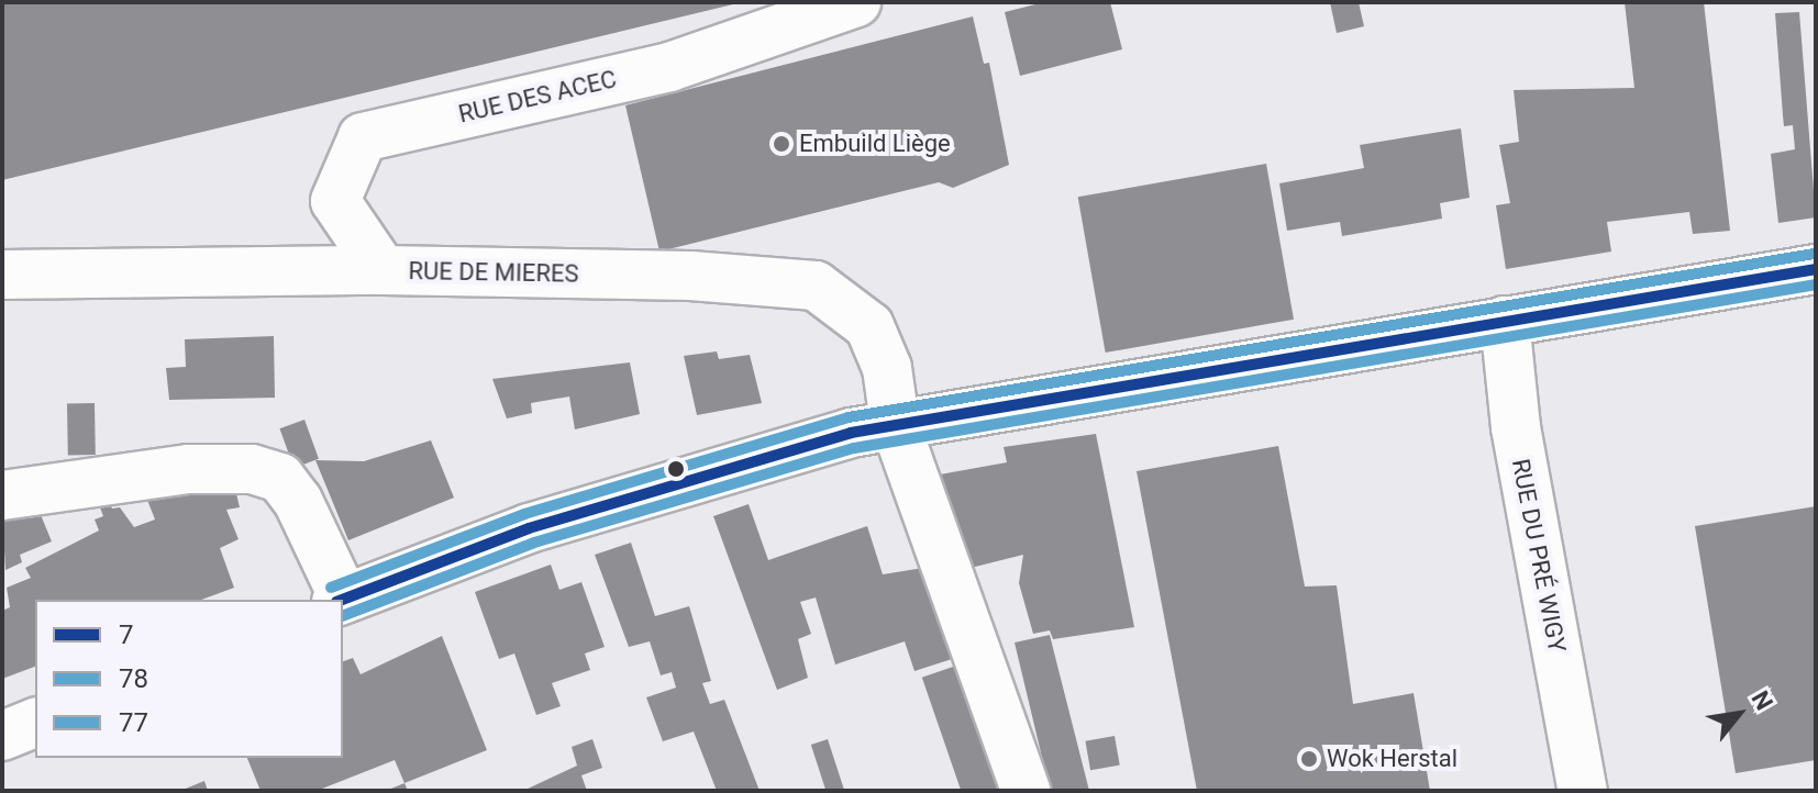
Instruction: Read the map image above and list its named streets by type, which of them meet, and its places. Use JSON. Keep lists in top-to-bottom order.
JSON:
{
  "streets": {
    "street": ["RUE DES ACEC", "RUE DE MIERES", "RUE DU PRÉ WIGY"]
  },
  "crossings": [
    ["RUE DES ACEC", "RUE DE MIERES"]
  ],
  "places": ["Embuild Liège", "Wok Herstal"],
  "lines": ["transit line 77", "transit line 7", "transit line 78"],
  "legend": ["7", "78", "77"],
  "north": "top right"
}
